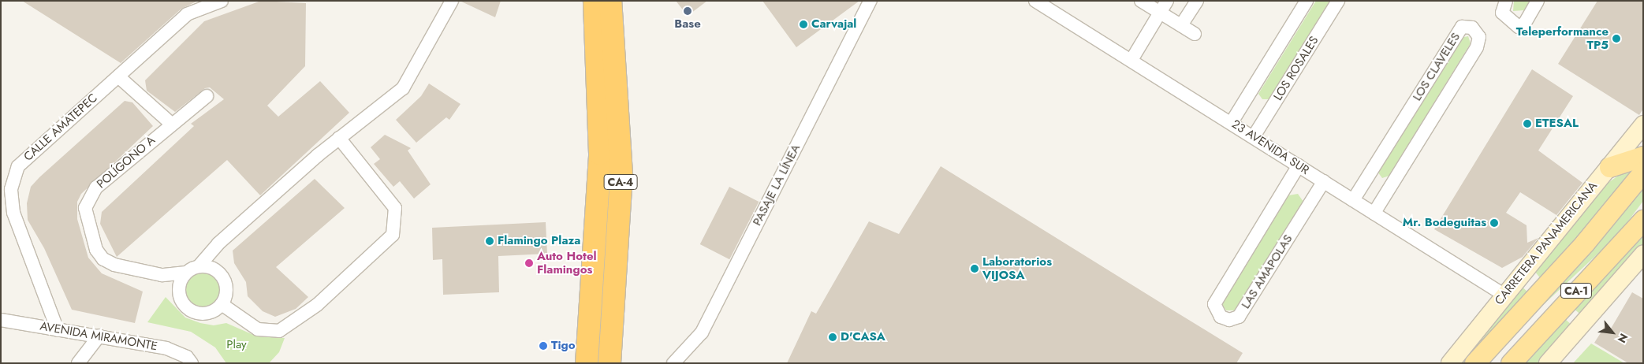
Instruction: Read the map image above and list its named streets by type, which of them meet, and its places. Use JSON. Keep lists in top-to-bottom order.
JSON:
{
  "streets": {
    "highway": ["CA-4"],
    "main road": ["CARRETERA PANAMERICANA", "CA-1"],
    "street": [
      "LOS CLAVELES",
      "LOS ROSALES",
      "CALLE AMATEPEC",
      "23 AVENIDA SUR",
      "POLÍGONO A",
      "PASAJE LA LÍNEA",
      "LAS AMAPOLAS",
      "AVENIDA MIRAMONTE"
    ]
  },
  "crossings": [
    ["LOS CLAVELES", "23 AVENIDA SUR"],
    ["LOS ROSALES", "23 AVENIDA SUR"],
    ["CALLE AMATEPEC", "AVENIDA MIRAMONTE"],
    ["23 AVENIDA SUR", "CARRETERA PANAMERICANA"],
    ["23 AVENIDA SUR", "LAS AMAPOLAS"]
  ],
  "parks": ["Play"],
  "places": [
    "Base",
    "Carvajal",
    "Teleperformance TP5",
    "ETESAL",
    "Mr. Bodeguitas",
    "Flamingo Plaza",
    "Auto Hotel Flamingos",
    "Laboratorios VIJOSA",
    "D'CASA",
    "Tigo"
  ],
  "north": "bottom right"
}
